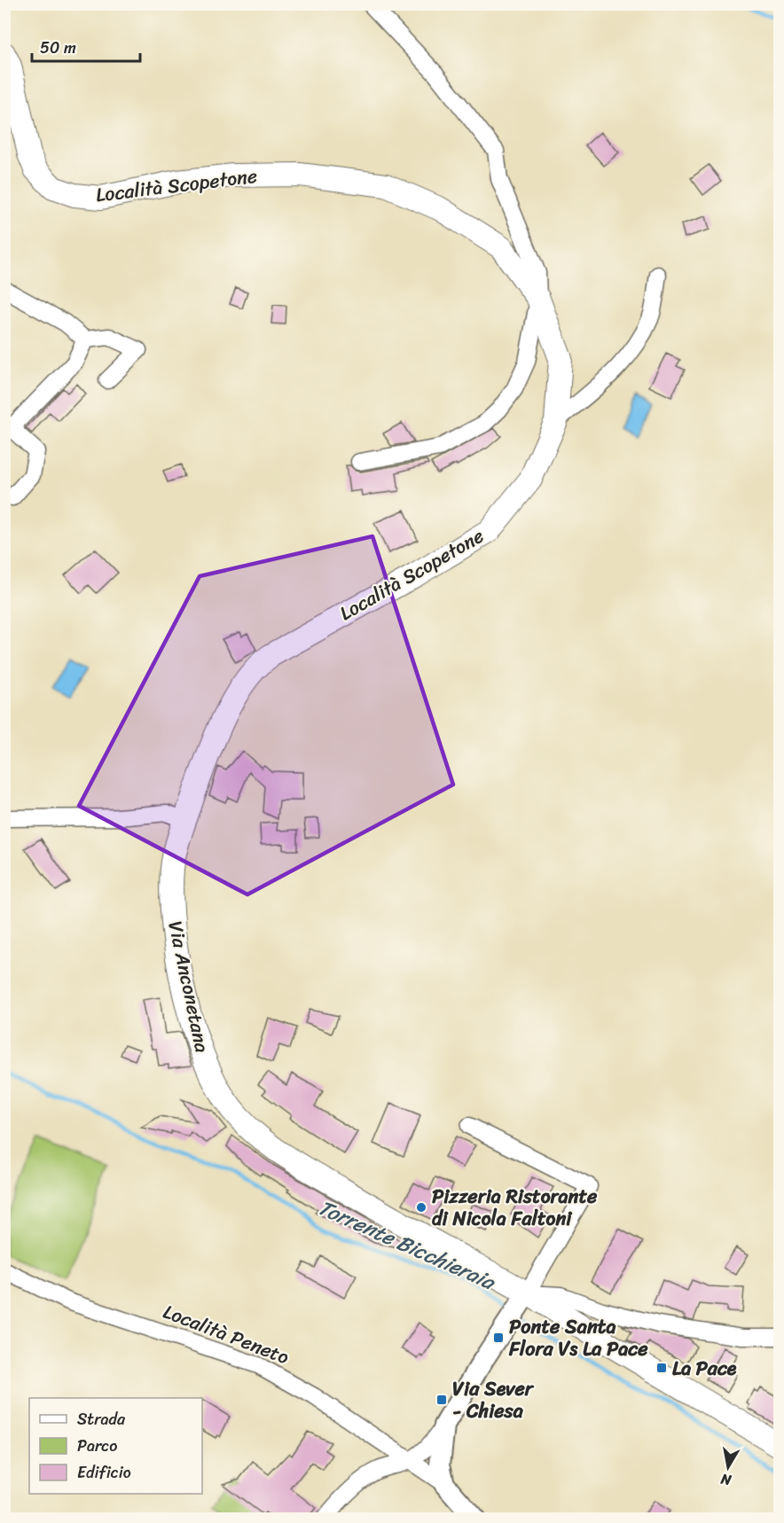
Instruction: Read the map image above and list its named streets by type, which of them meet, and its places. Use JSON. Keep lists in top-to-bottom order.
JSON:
{
  "streets": {
    "main road": ["Località Scopetone", "Via Anconetana"],
    "street": ["Località Peneto"]
  },
  "crossings": [
    ["Località Scopetone", "Via Anconetana"]
  ],
  "water": ["Torrente Bicchieraia"],
  "places": {
    "other": ["Pizzeria Ristorante di Nicola Faltoni"],
    "transit": ["Ponte Santa Flora Vs La Pace", "La Pace", "Via Sever - Chiesa"]
  },
  "legend": ["Strada", "Parco", "Edificio"],
  "scale_bar": "50 m",
  "north": "bottom"
}
